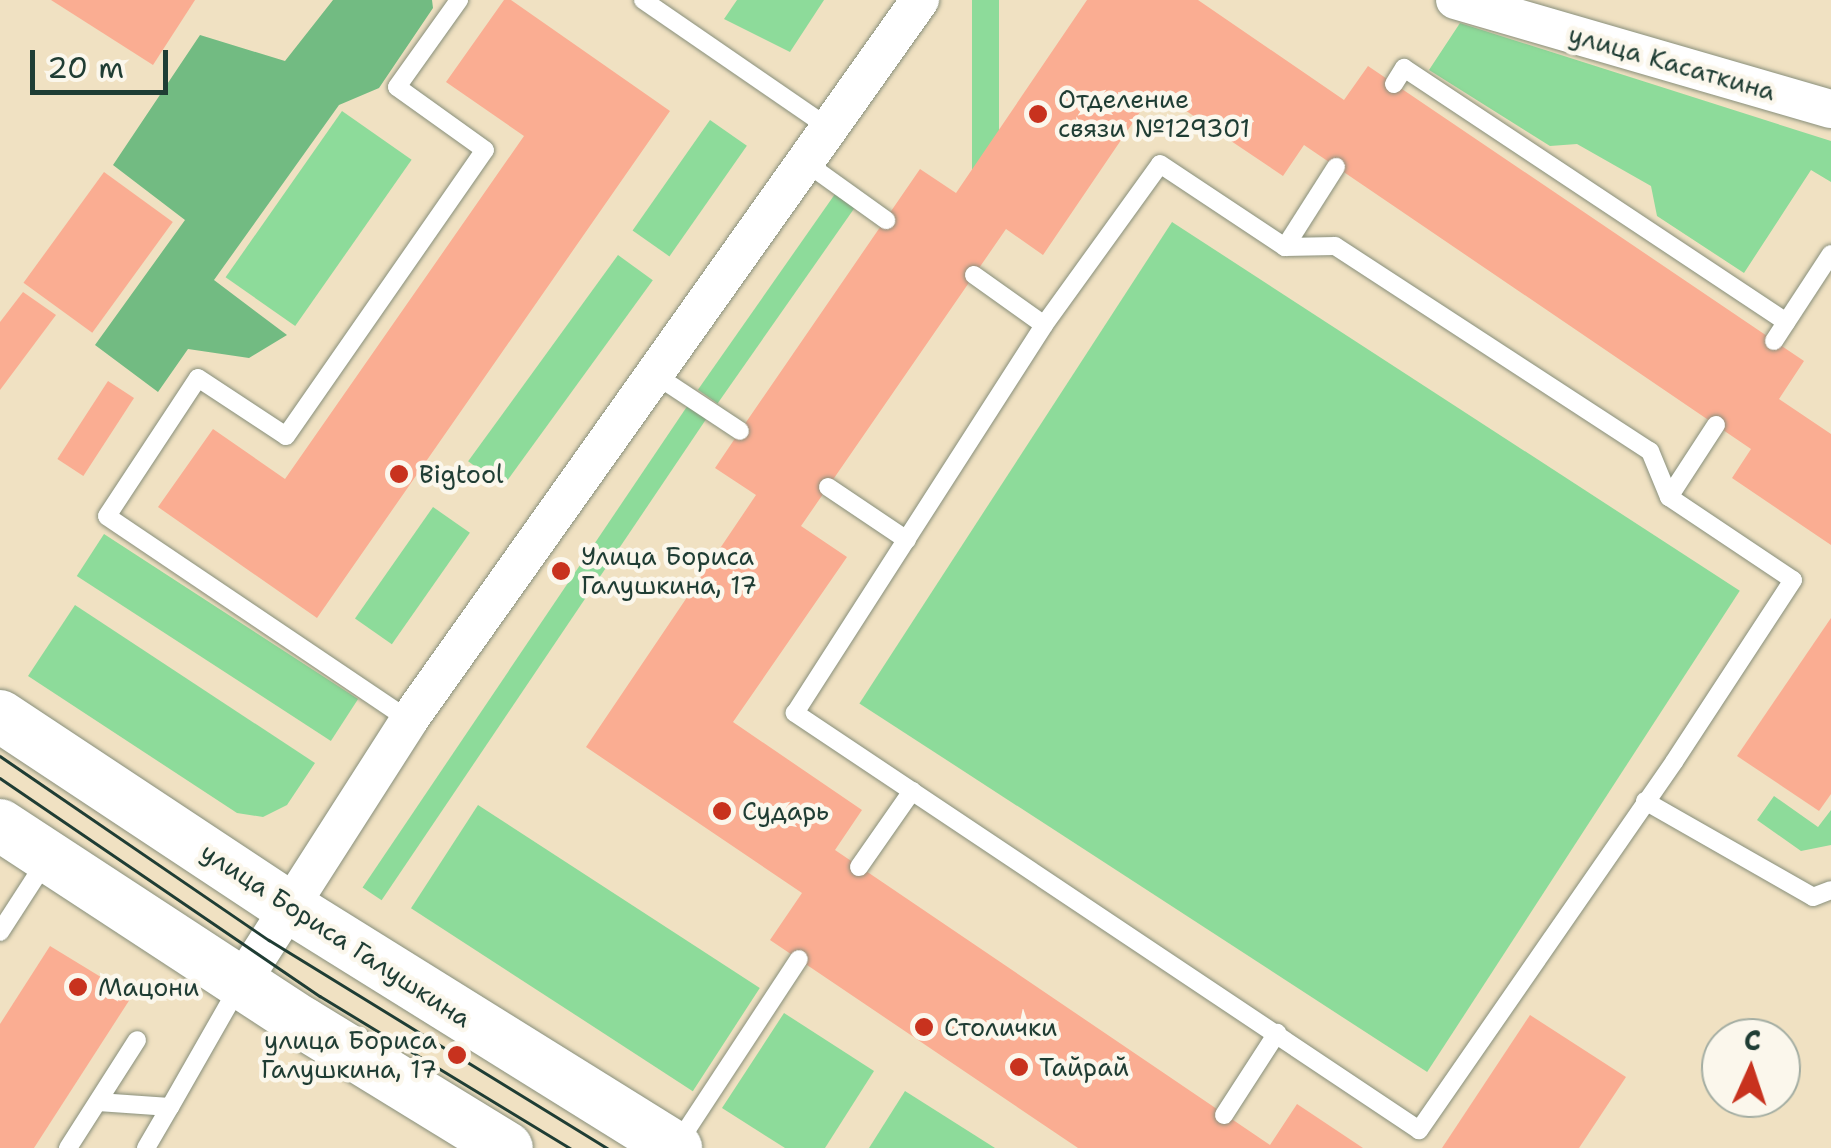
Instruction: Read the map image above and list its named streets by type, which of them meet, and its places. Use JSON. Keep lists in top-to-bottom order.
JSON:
{
  "streets": {
    "main road": ["улица Бориса Галушкина"],
    "street": ["улица Касаткина"]
  },
  "places": [
    "Отделение связи №129301",
    "Bigtool",
    "Улица Бориса Галушкина, 17",
    "Сударь",
    "Мацони",
    "Столички",
    "улица Бориса Галушкина, 17",
    "Тайрай"
  ],
  "scale_bar": "20 m",
  "north": "top"
}
